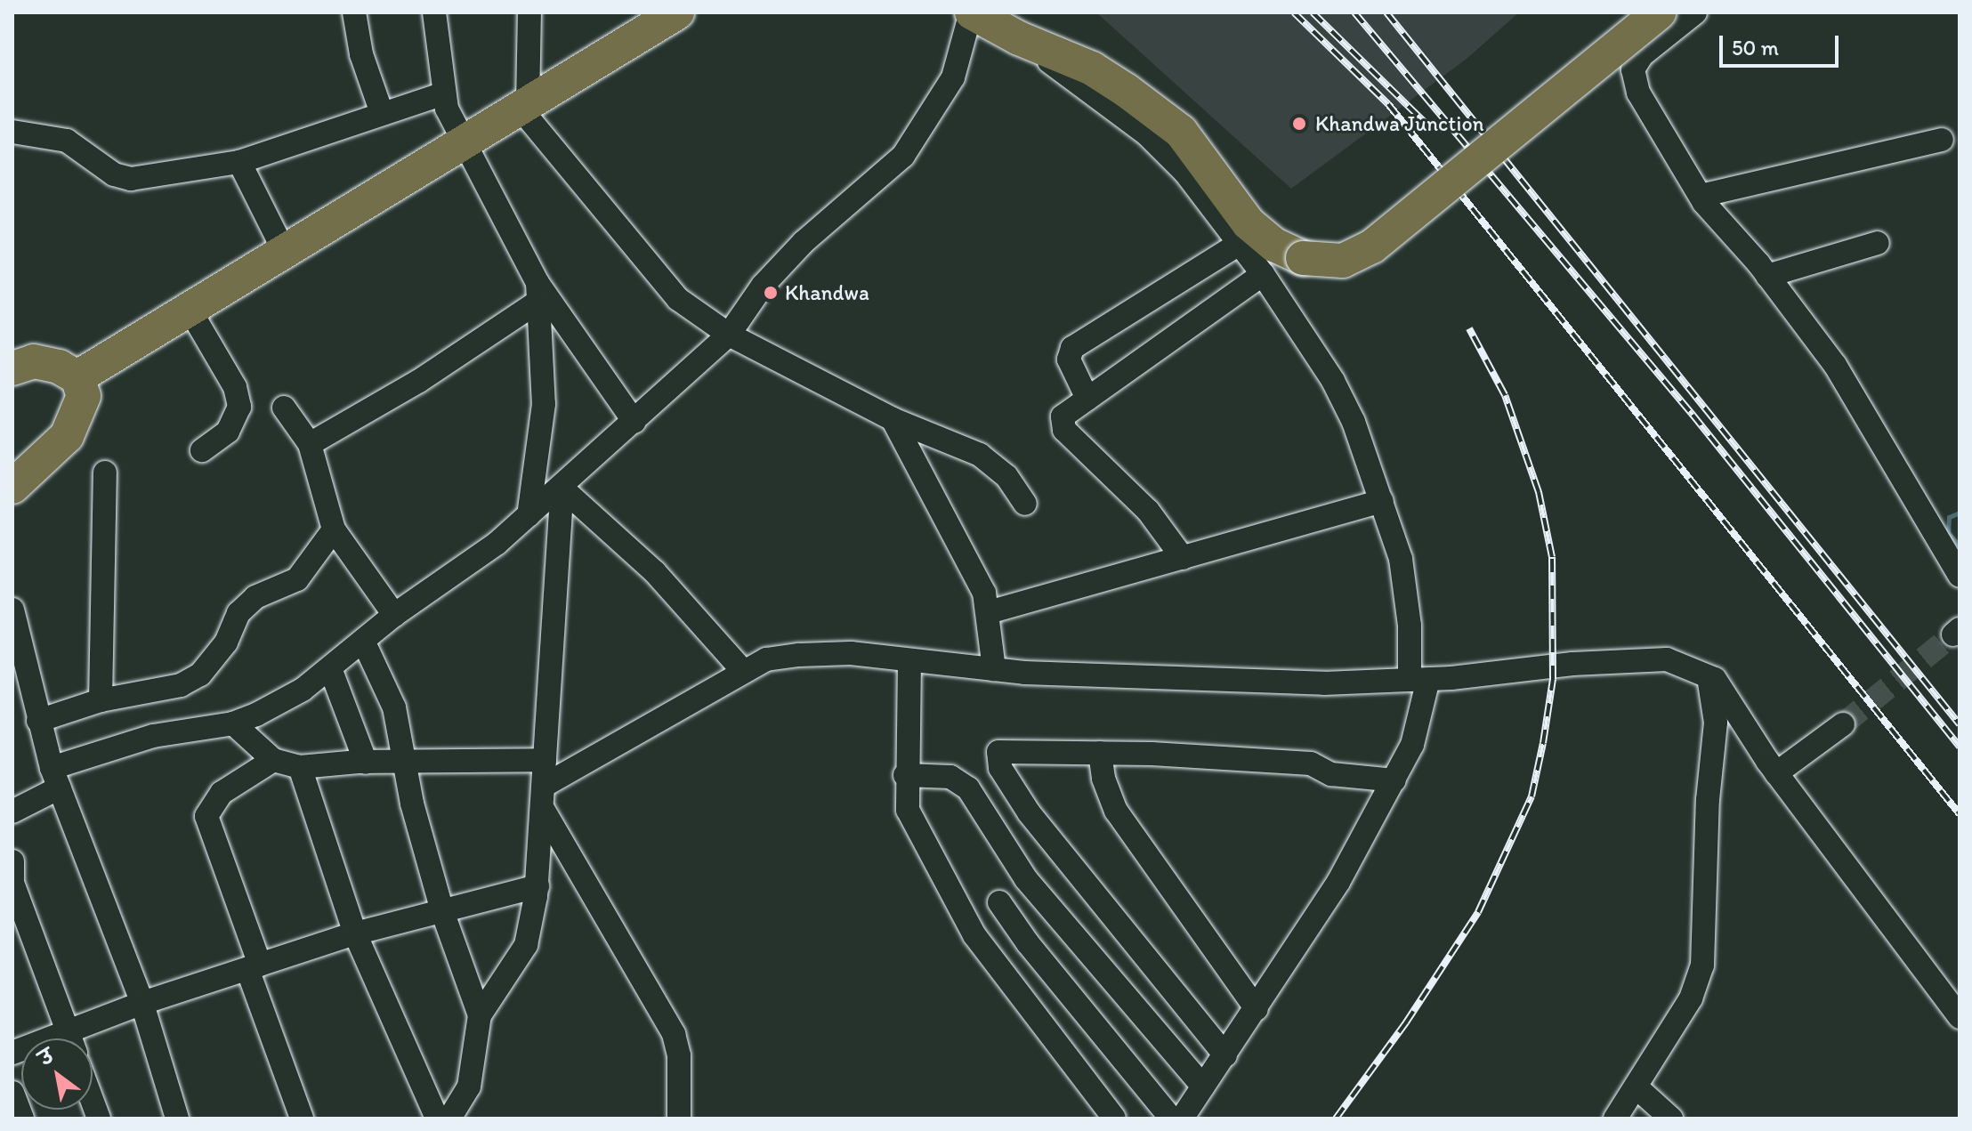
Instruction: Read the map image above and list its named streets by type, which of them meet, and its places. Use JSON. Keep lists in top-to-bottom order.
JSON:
{
  "places": ["Khandwa Junction", "Khandwa"],
  "scale_bar": "50 m",
  "north": "top left"
}
